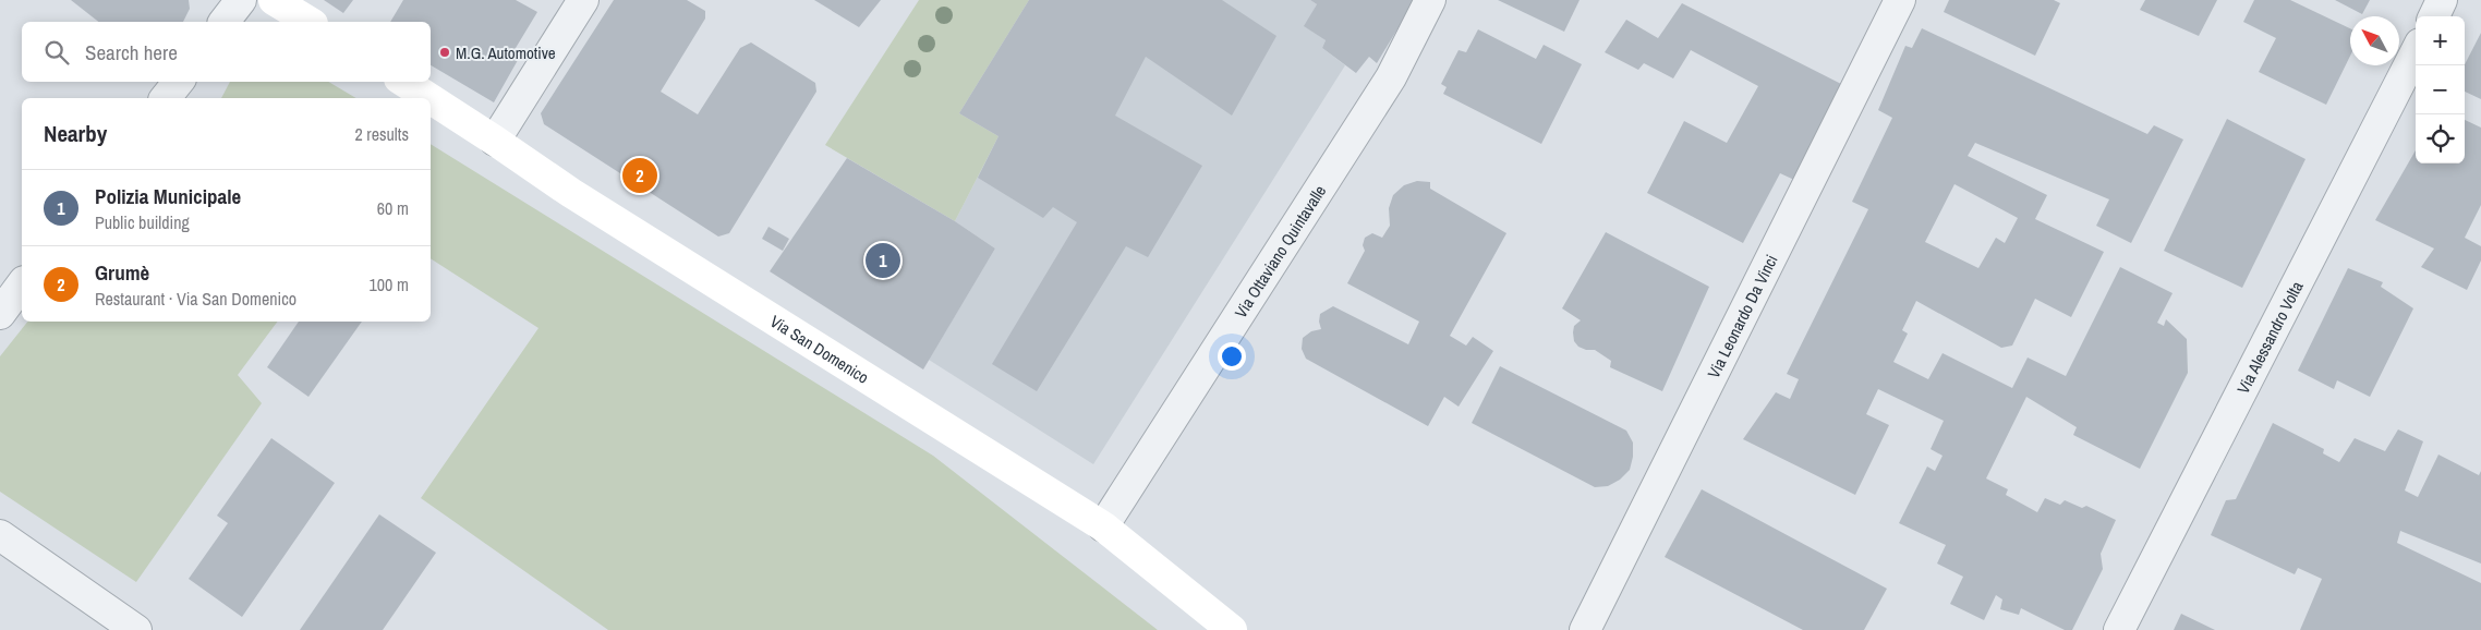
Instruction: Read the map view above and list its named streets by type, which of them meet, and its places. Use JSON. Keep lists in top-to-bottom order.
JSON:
{
  "streets": {
    "street": [
      "Via Ottaviano Quintavalle",
      "Via Leonardo Da Vinci",
      "Via Alessandro Volta",
      "Via San Domenico"
    ]
  },
  "crossings": [
    ["Via Ottaviano Quintavalle", "Via San Domenico"]
  ],
  "places": ["M.G. Automotive"],
  "north": "top left",
  "page": {
    "map_buttons": ["+", "−"],
    "search": "Search here",
    "heading": ["Nearby", "2 results"],
    "pins": ["2", "1"],
    "list": [
      {
        "mark": "1",
        "name": "Polizia Municipale",
        "note": "Public building",
        "value": "60 m"
      },
      {
        "mark": "2",
        "name": "Grumè",
        "note": "Restaurant · Via San Domenico",
        "value": "100 m"
      }
    ]
  }
}
